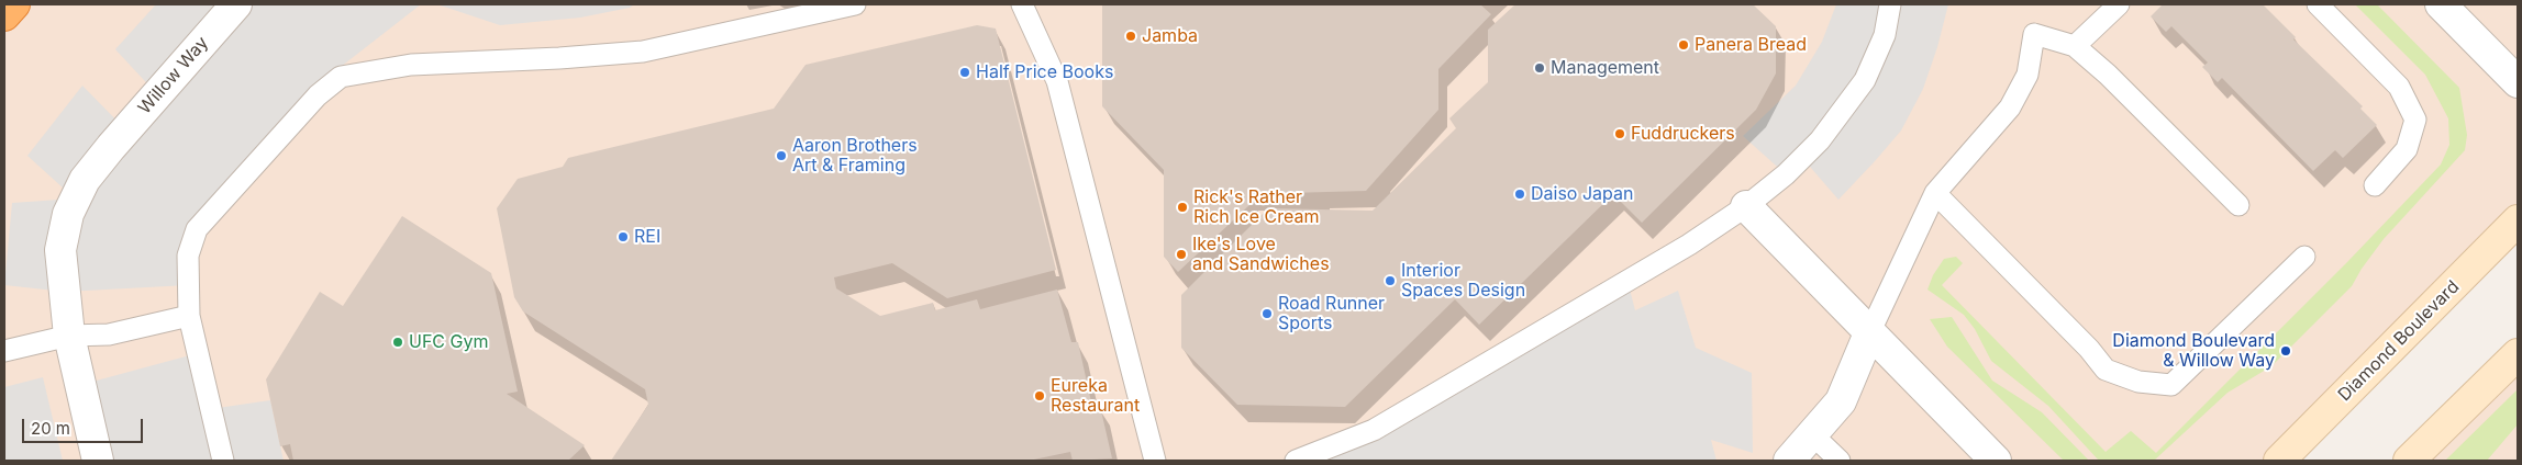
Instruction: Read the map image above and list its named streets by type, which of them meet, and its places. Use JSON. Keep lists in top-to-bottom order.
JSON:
{
  "streets": {
    "main road": ["Diamond Boulevard"],
    "street": ["Willow Way"]
  },
  "places": [
    "Jamba",
    "Panera Bread",
    "Management",
    "Half Price Books",
    "Fuddruckers",
    "Aaron Brothers Art & Framing",
    "Daiso Japan",
    "Rick's Rather Rich Ice Cream",
    "REI",
    "Ike's Love and Sandwiches",
    "Interior Spaces Design",
    "Road Runner Sports",
    "UFC Gym",
    "Diamond Boulevard & Willow Way",
    "Eureka Restaurant"
  ],
  "scale_bar": "20 m"
}
